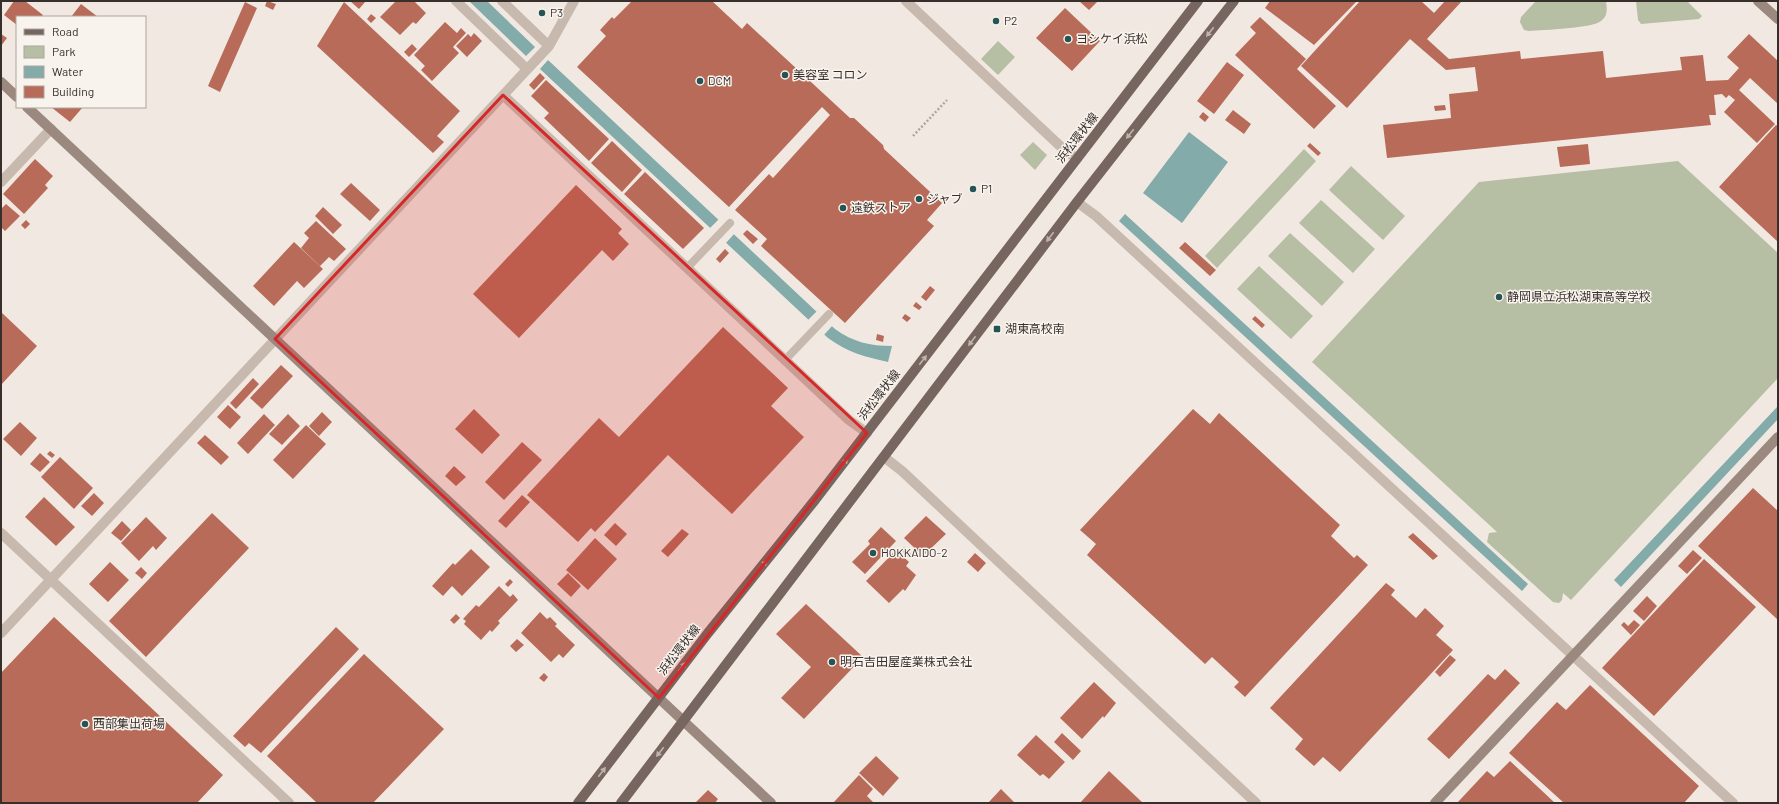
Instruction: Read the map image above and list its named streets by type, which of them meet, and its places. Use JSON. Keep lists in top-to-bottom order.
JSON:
{
  "streets": {
    "main road": ["浜松環状線"]
  },
  "places": {
    "other": [
      "P3",
      "P2",
      "ヨシケイ浜松",
      "美容室 コロン",
      "DCM",
      "P1",
      "ジャブ",
      "遠鉄ストア",
      "静岡県立浜松湖東高等学校",
      "HOKKAIDO-2",
      "明石吉田屋産業株式会社",
      "西部集出荷場"
    ],
    "transit": ["湖東高校南"]
  },
  "legend": [
    "Road",
    "Park",
    "Water",
    "Building"
  ]
}
